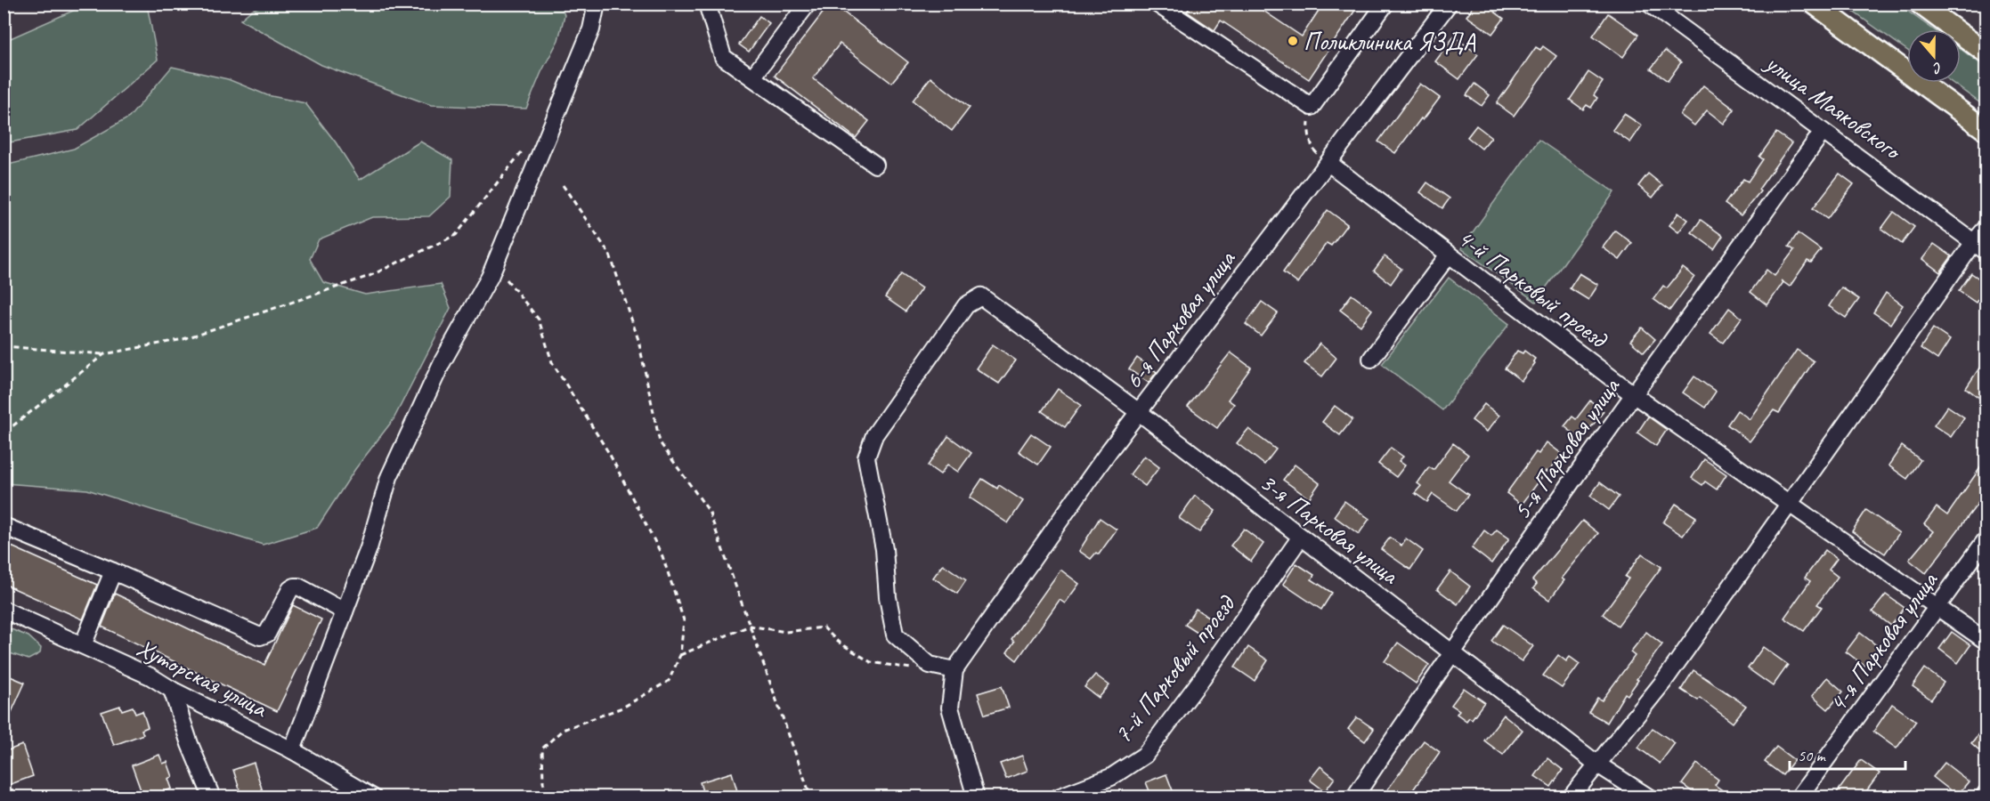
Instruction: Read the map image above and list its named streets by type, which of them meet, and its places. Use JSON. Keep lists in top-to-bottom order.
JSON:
{
  "streets": {
    "street": [
      "улица Маяковского",
      "4-й Парковый проезд",
      "6-я Парковая улица",
      "5-я Парковая улица",
      "3-я Парковая улица",
      "4-я Парковая улица",
      "7-й Парковый проезд",
      "Хуторская улица"
    ]
  },
  "crossings": [
    ["улица Маяковского", "5-я Парковая улица"],
    ["4-й Парковый проезд", "6-я Парковая улица"],
    ["4-й Парковый проезд", "5-я Парковая улица"],
    ["4-й Парковый проезд", "4-я Парковая улица"],
    ["6-я Парковая улица", "3-я Парковая улица"],
    ["5-я Парковая улица", "3-я Парковая улица"],
    ["3-я Парковая улица", "7-й Парковый проезд"]
  ],
  "places": ["Поликлиника ЯЗДА"],
  "scale_bar": "50 m",
  "north": "bottom"
}
